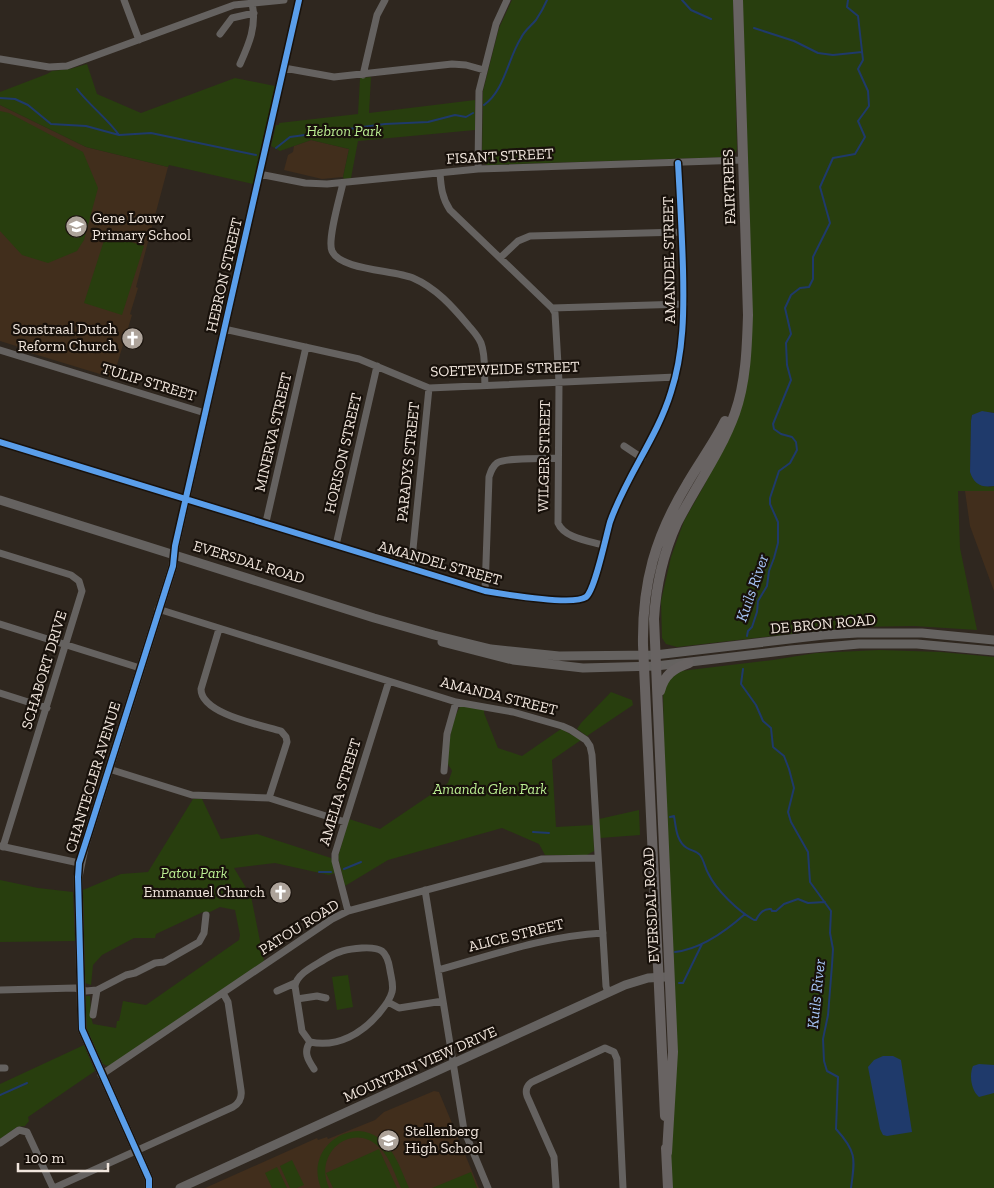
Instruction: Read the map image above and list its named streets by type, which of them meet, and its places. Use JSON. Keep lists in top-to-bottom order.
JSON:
{
  "streets": {
    "main road": ["FAIRTREES", "EVERSDAL ROAD"],
    "street": [
      "FISANT STREET",
      "AMANDEL STREET",
      "HEBRON STREET",
      "SOETEWEIDE STREET",
      "TULIP STREET",
      "MINERVA STREET",
      "HORISON STREET",
      "WILGER STREET",
      "PARADYS STREET",
      "DE BRON ROAD",
      "SCHABORT DRIVE",
      "AMANDA STREET",
      "CHANTECLER AVENUE",
      "AMELIA STREET",
      "PATOU ROAD",
      "ALICE STREET",
      "MOUNTAIN VIEW DRIVE"
    ]
  },
  "crossings": [
    ["FISANT STREET", "FAIRTREES"],
    ["FISANT STREET", "AMANDEL STREET"],
    ["FISANT STREET", "HEBRON STREET"],
    ["FAIRTREES", "EVERSDAL ROAD"],
    ["FAIRTREES", "DE BRON ROAD"],
    ["AMANDEL STREET", "HEBRON STREET"],
    ["AMANDEL STREET", "SOETEWEIDE STREET"],
    ["AMANDEL STREET", "MINERVA STREET"],
    ["AMANDEL STREET", "HORISON STREET"],
    ["AMANDEL STREET", "WILGER STREET"],
    ["AMANDEL STREET", "PARADYS STREET"],
    ["HEBRON STREET", "SOETEWEIDE STREET"],
    ["HEBRON STREET", "TULIP STREET"],
    ["HEBRON STREET", "EVERSDAL ROAD"],
    ["HEBRON STREET", "CHANTECLER AVENUE"],
    ["SOETEWEIDE STREET", "MINERVA STREET"],
    ["SOETEWEIDE STREET", "HORISON STREET"],
    ["SOETEWEIDE STREET", "WILGER STREET"],
    ["SOETEWEIDE STREET", "PARADYS STREET"],
    ["EVERSDAL ROAD", "DE BRON ROAD"],
    ["EVERSDAL ROAD", "CHANTECLER AVENUE"],
    ["EVERSDAL ROAD", "MOUNTAIN VIEW DRIVE"],
    ["SCHABORT DRIVE", "CHANTECLER AVENUE"],
    ["AMANDA STREET", "CHANTECLER AVENUE"],
    ["AMANDA STREET", "AMELIA STREET"],
    ["AMANDA STREET", "PATOU ROAD"],
    ["AMANDA STREET", "ALICE STREET"],
    ["AMANDA STREET", "MOUNTAIN VIEW DRIVE"],
    ["CHANTECLER AVENUE", "PATOU ROAD"],
    ["AMELIA STREET", "PATOU ROAD"]
  ],
  "water": ["Kuils River"],
  "parks": ["Hebron Park", "Amanda Glen Park", "Patou Park"],
  "places": {
    "school or university": ["Gene Louw Primary School", "Stellenberg High School"],
    "church": ["Sonstraal Dutch Reform Church", "Emmanuel Church"]
  },
  "scale_bar": "100 m"
}
